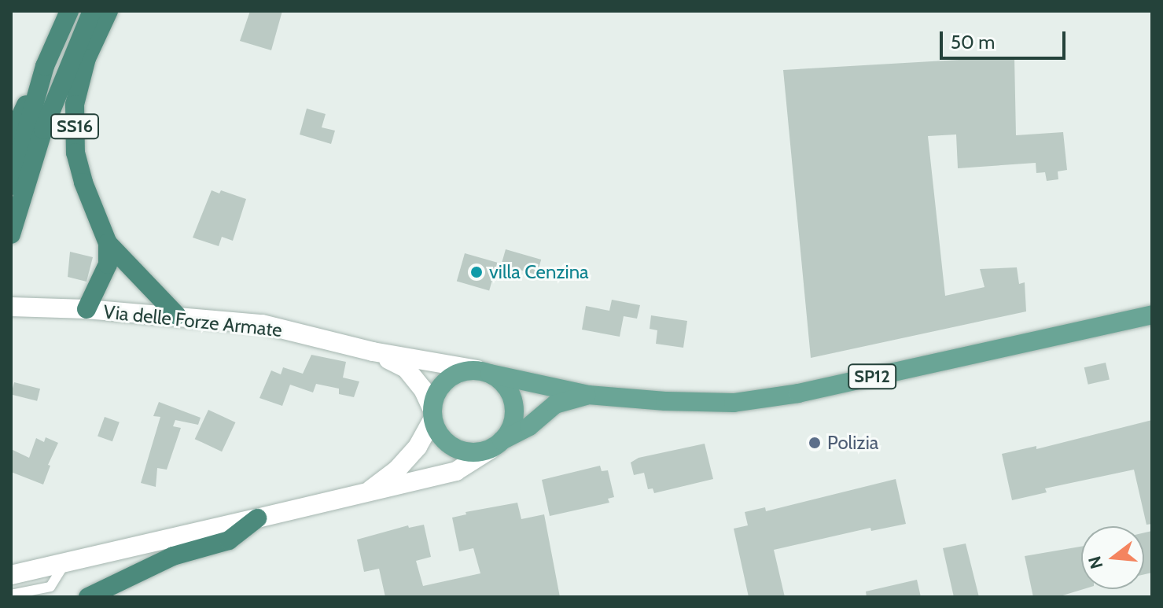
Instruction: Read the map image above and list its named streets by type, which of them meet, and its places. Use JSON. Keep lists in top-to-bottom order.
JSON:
{
  "streets": {
    "highway": ["SS16"],
    "main road": ["Via delle Forze Armate", "SP12"]
  },
  "crossings": [
    ["SS16", "Via delle Forze Armate"],
    ["Via delle Forze Armate", "SP12"]
  ],
  "places": ["villa Cenzina", "Polizia"],
  "scale_bar": "50 m",
  "north": "left"
}
